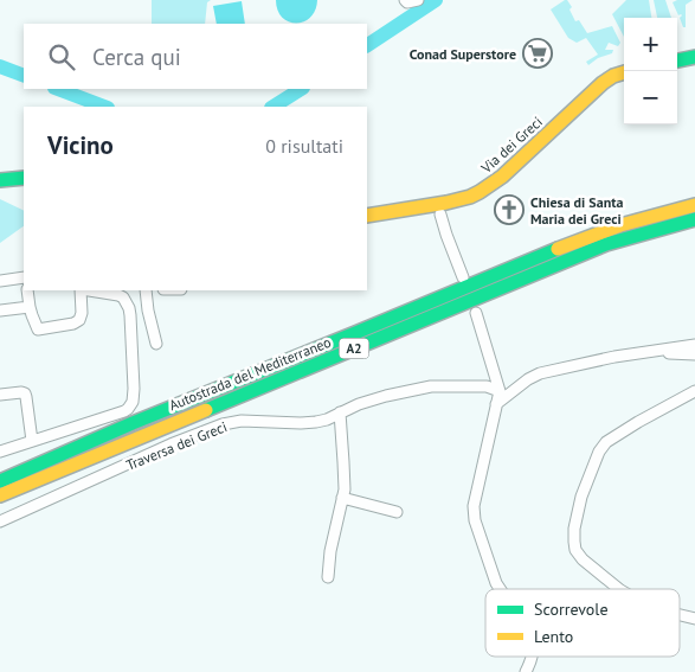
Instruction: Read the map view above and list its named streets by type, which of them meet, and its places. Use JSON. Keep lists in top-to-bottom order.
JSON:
{
  "streets": {
    "main road": ["Via dei Greci", "A2", "Autostrada del Mediterraneo"],
    "street": ["Traversa dei Greci"]
  },
  "crossings": [
    ["A2", "Autostrada del Mediterraneo"]
  ],
  "places": {
    "supermarket": ["Conad Superstore"],
    "church": ["Chiesa di Santa Maria dei Greci"]
  },
  "legend": ["Scorrevole", "Lento"],
  "page": {
    "map_buttons": ["+", "−"],
    "search": "Cerca qui",
    "heading": ["Vicino", "0 risultati"]
  }
}
